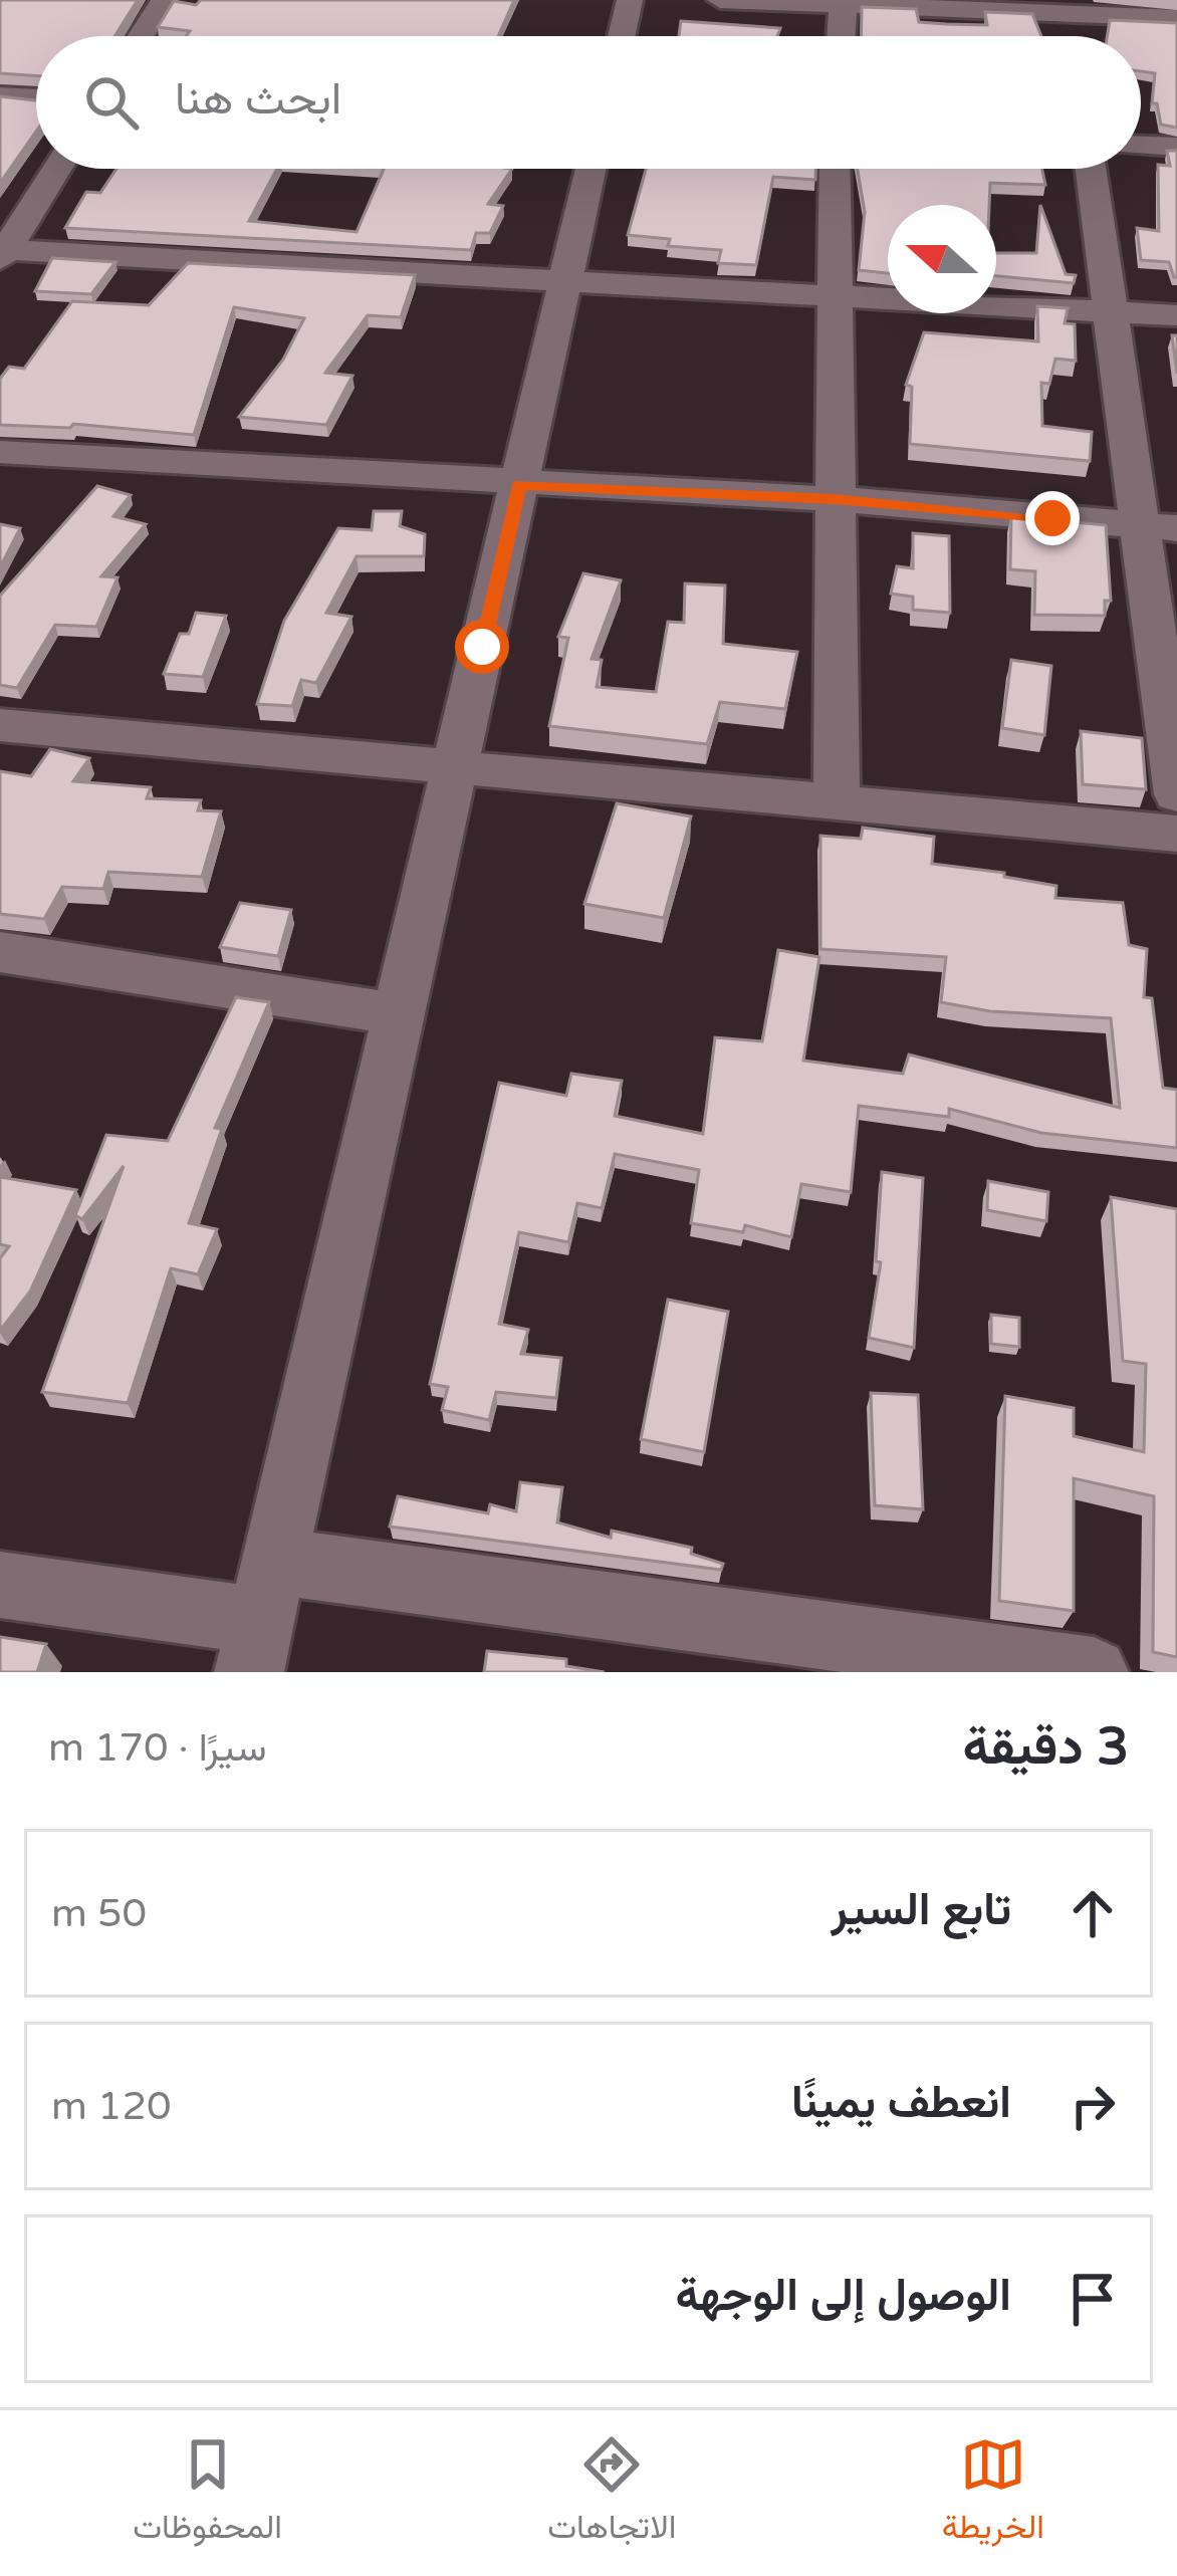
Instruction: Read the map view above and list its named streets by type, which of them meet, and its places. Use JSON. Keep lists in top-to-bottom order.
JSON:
{
  "north": "left",
  "page": {
    "search": "ابحث هنا",
    "heading": ["3 دقيقة", "سيرًا · 170 m"],
    "list": [
      ["تابع السير", "50 m"],
      ["انعطف يمينًا", "120 m"],
      "الوصول إلى الوجهة"
    ],
    "nav": ["الخريطة", "الاتجاهات", "المحفوظات"]
  }
}
